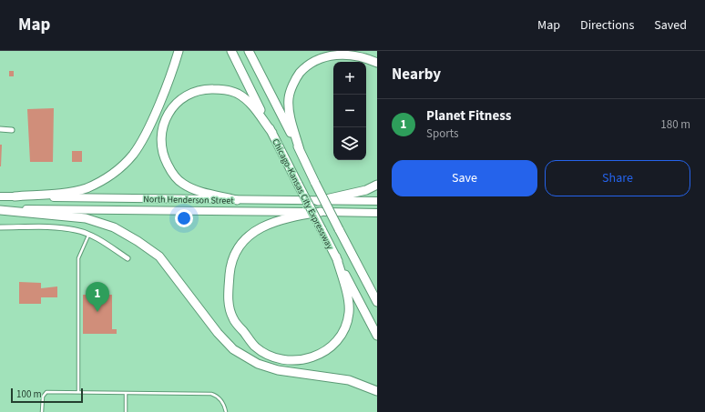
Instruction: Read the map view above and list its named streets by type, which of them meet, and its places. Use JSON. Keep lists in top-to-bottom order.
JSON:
{
  "streets": {
    "highway": ["Chicago-Kansas City Expressway"],
    "main road": ["North Henderson Street"]
  },
  "scale_bar": "100 m",
  "page": {
    "header": "Map",
    "nav": ["Map", "Directions", "Saved"],
    "heading": "Nearby",
    "map_buttons": ["+", "−"],
    "list": [
      {
        "mark": "1",
        "name": "Planet Fitness",
        "note": "Sports",
        "value": "180 m"
      }
    ],
    "buttons": ["Save", "Share"],
    "pins": "1",
    "scale": "100 m"
  }
}
